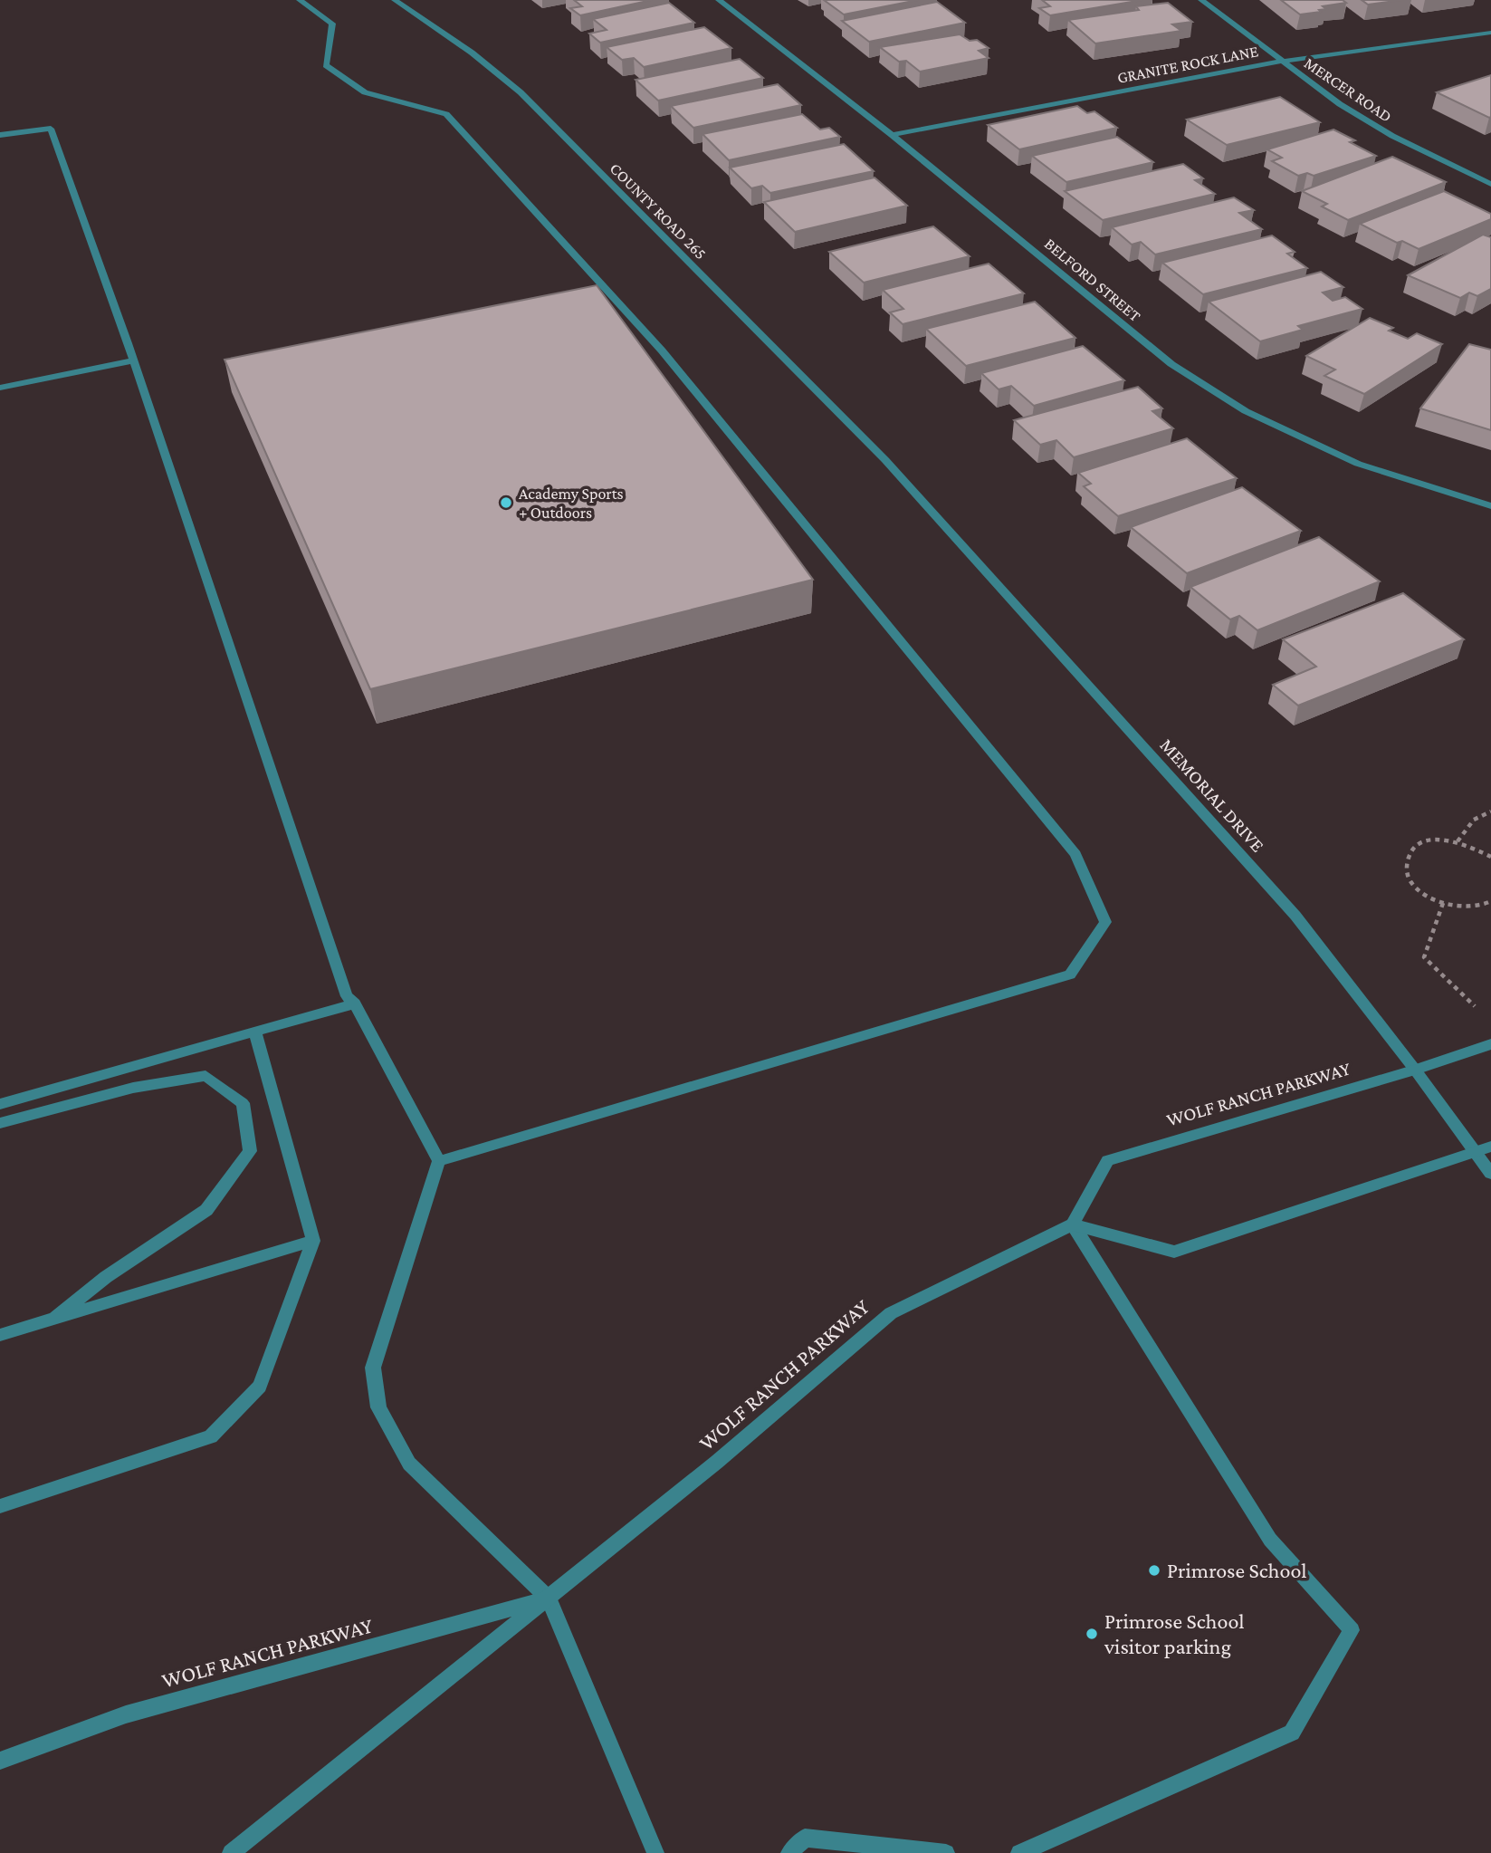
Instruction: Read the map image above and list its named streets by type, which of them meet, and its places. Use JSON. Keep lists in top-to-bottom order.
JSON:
{
  "streets": {
    "street": [
      "GRANITE ROCK LANE",
      "MERCER ROAD",
      "COUNTY ROAD 265",
      "BELFORD STREET",
      "MEMORIAL DRIVE",
      "WOLF RANCH PARKWAY"
    ]
  },
  "crossings": [
    ["GRANITE ROCK LANE", "MERCER ROAD"],
    ["GRANITE ROCK LANE", "BELFORD STREET"],
    ["COUNTY ROAD 265", "MEMORIAL DRIVE"],
    ["MEMORIAL DRIVE", "WOLF RANCH PARKWAY"]
  ],
  "places": ["Academy Sports + Outdoors", "Primrose School", "Primrose School visitor parking"]
}
